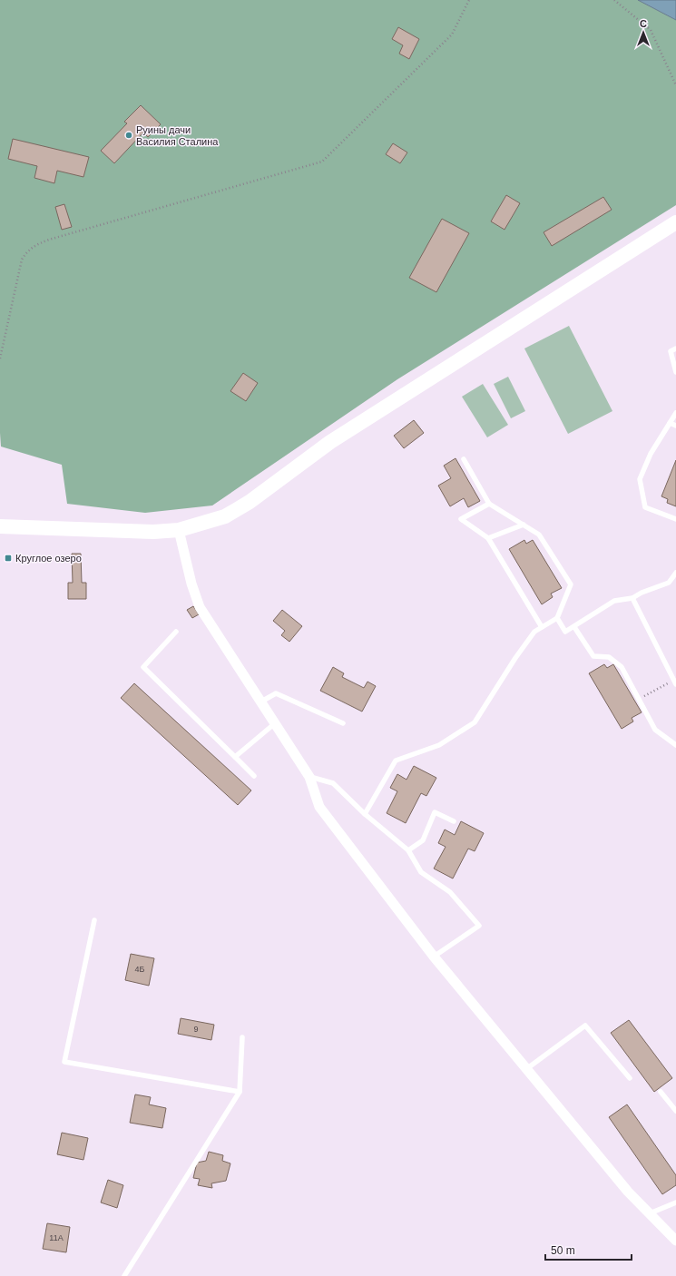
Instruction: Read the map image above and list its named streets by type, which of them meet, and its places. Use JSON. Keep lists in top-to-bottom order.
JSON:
{
  "places": {
    "other": ["Руины дачи Василия Сталина"],
    "transit": ["Круглое озеро"]
  },
  "house_numbers": ["4Б", "9", "11А"],
  "scale_bar": "50 m",
  "north": "top"
}
